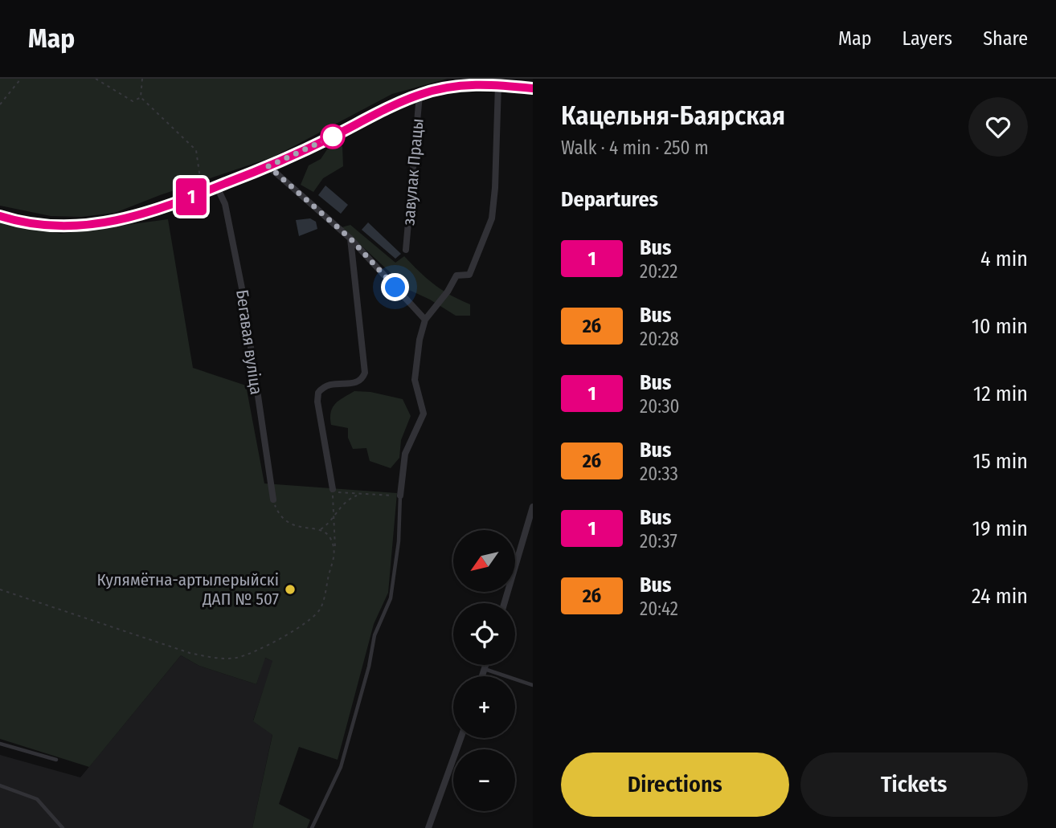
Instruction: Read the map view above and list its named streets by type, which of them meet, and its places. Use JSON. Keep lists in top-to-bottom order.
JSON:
{
  "streets": {
    "street": ["завулак Працы", "Бегавая вуліца"]
  },
  "places": ["Кулямётна-артылерыйскі ДАП № 507"],
  "lines": ["bus line 1"],
  "north": "bottom left",
  "page": {
    "header": "Map",
    "nav": ["Map", "Layers", "Share"],
    "on_map": "1",
    "heading": [
      ["Кацельня-Баярская", "Walk · 4 min · 250 m"],
      "Departures"
    ],
    "list": [
      {
        "mark": "1",
        "name": "Bus",
        "note": "20:22",
        "value": "4 min"
      },
      {
        "mark": "2б",
        "name": "Bus",
        "note": "20:28",
        "value": "10 min"
      },
      {
        "mark": "1",
        "name": "Bus",
        "note": "20:30",
        "value": "12 min"
      },
      {
        "mark": "2б",
        "name": "Bus",
        "note": "20:33",
        "value": "15 min"
      },
      {
        "mark": "1",
        "name": "Bus",
        "note": "20:37",
        "value": "19 min"
      },
      {
        "mark": "2б",
        "name": "Bus",
        "note": "20:42",
        "value": "24 min"
      }
    ],
    "map_buttons": ["+", "−"],
    "buttons": ["Directions", "Tickets"]
  }
}
